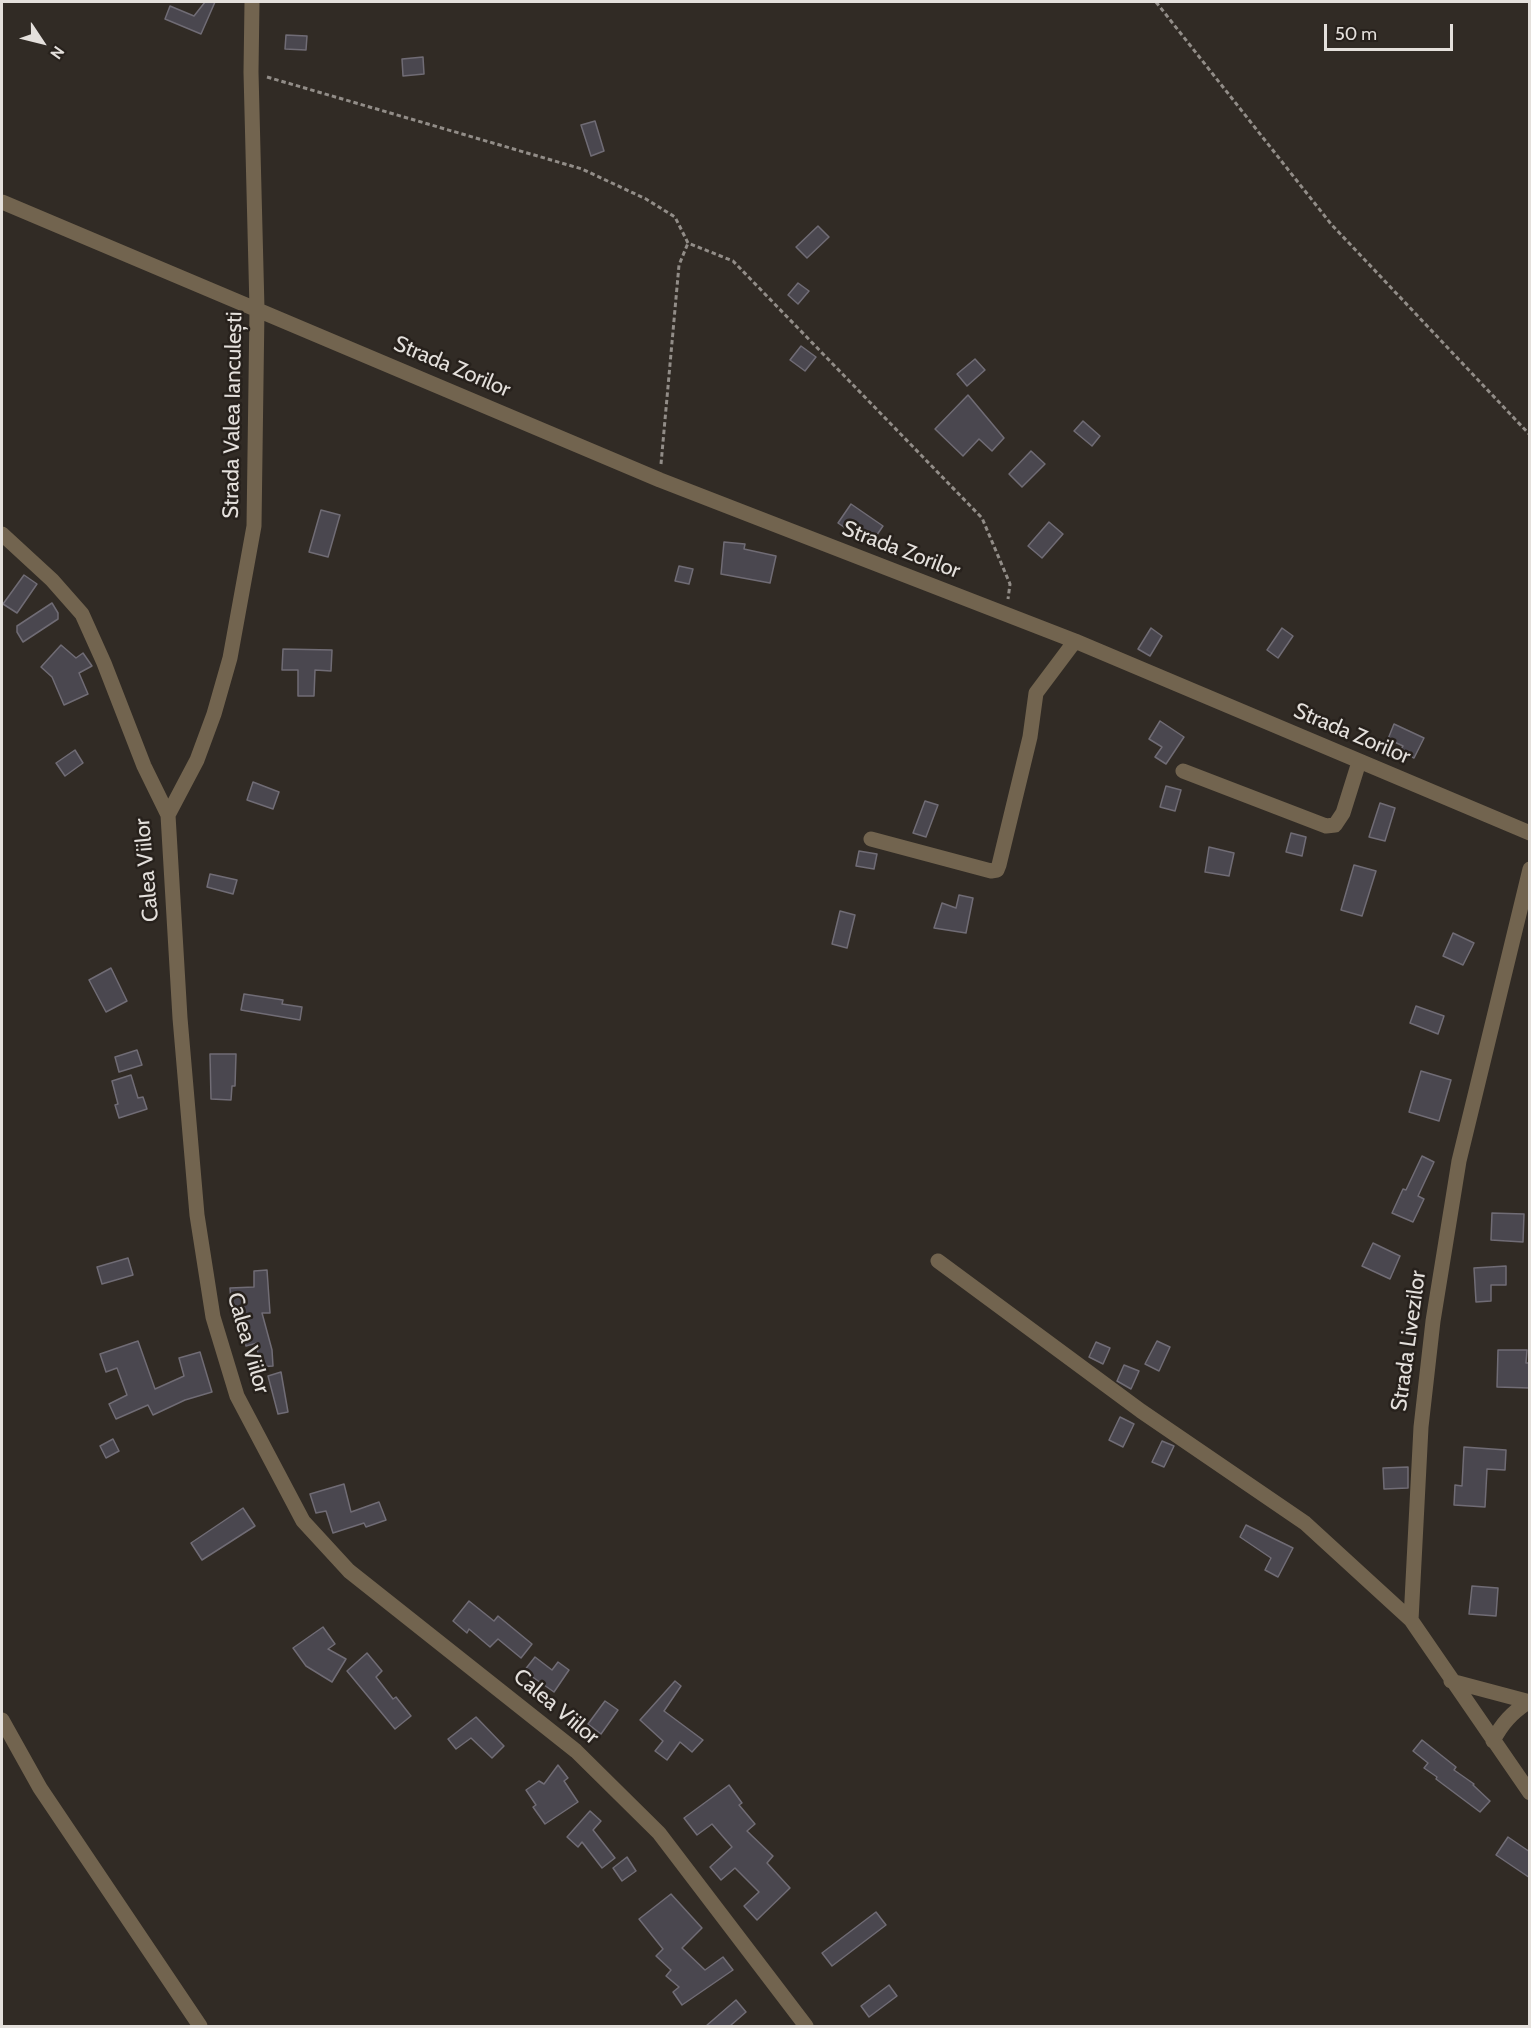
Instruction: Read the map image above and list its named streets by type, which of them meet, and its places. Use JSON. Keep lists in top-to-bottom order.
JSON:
{
  "streets": {
    "street": [
      "Strada Zorilor",
      "Strada Valea Ianculești",
      "Calea Viilor",
      "Strada Livezilor"
    ]
  },
  "crossings": [
    ["Strada Zorilor", "Strada Valea Ianculești"],
    ["Strada Valea Ianculești", "Calea Viilor"]
  ],
  "scale_bar": "50 m",
  "north": "bottom right"
}
